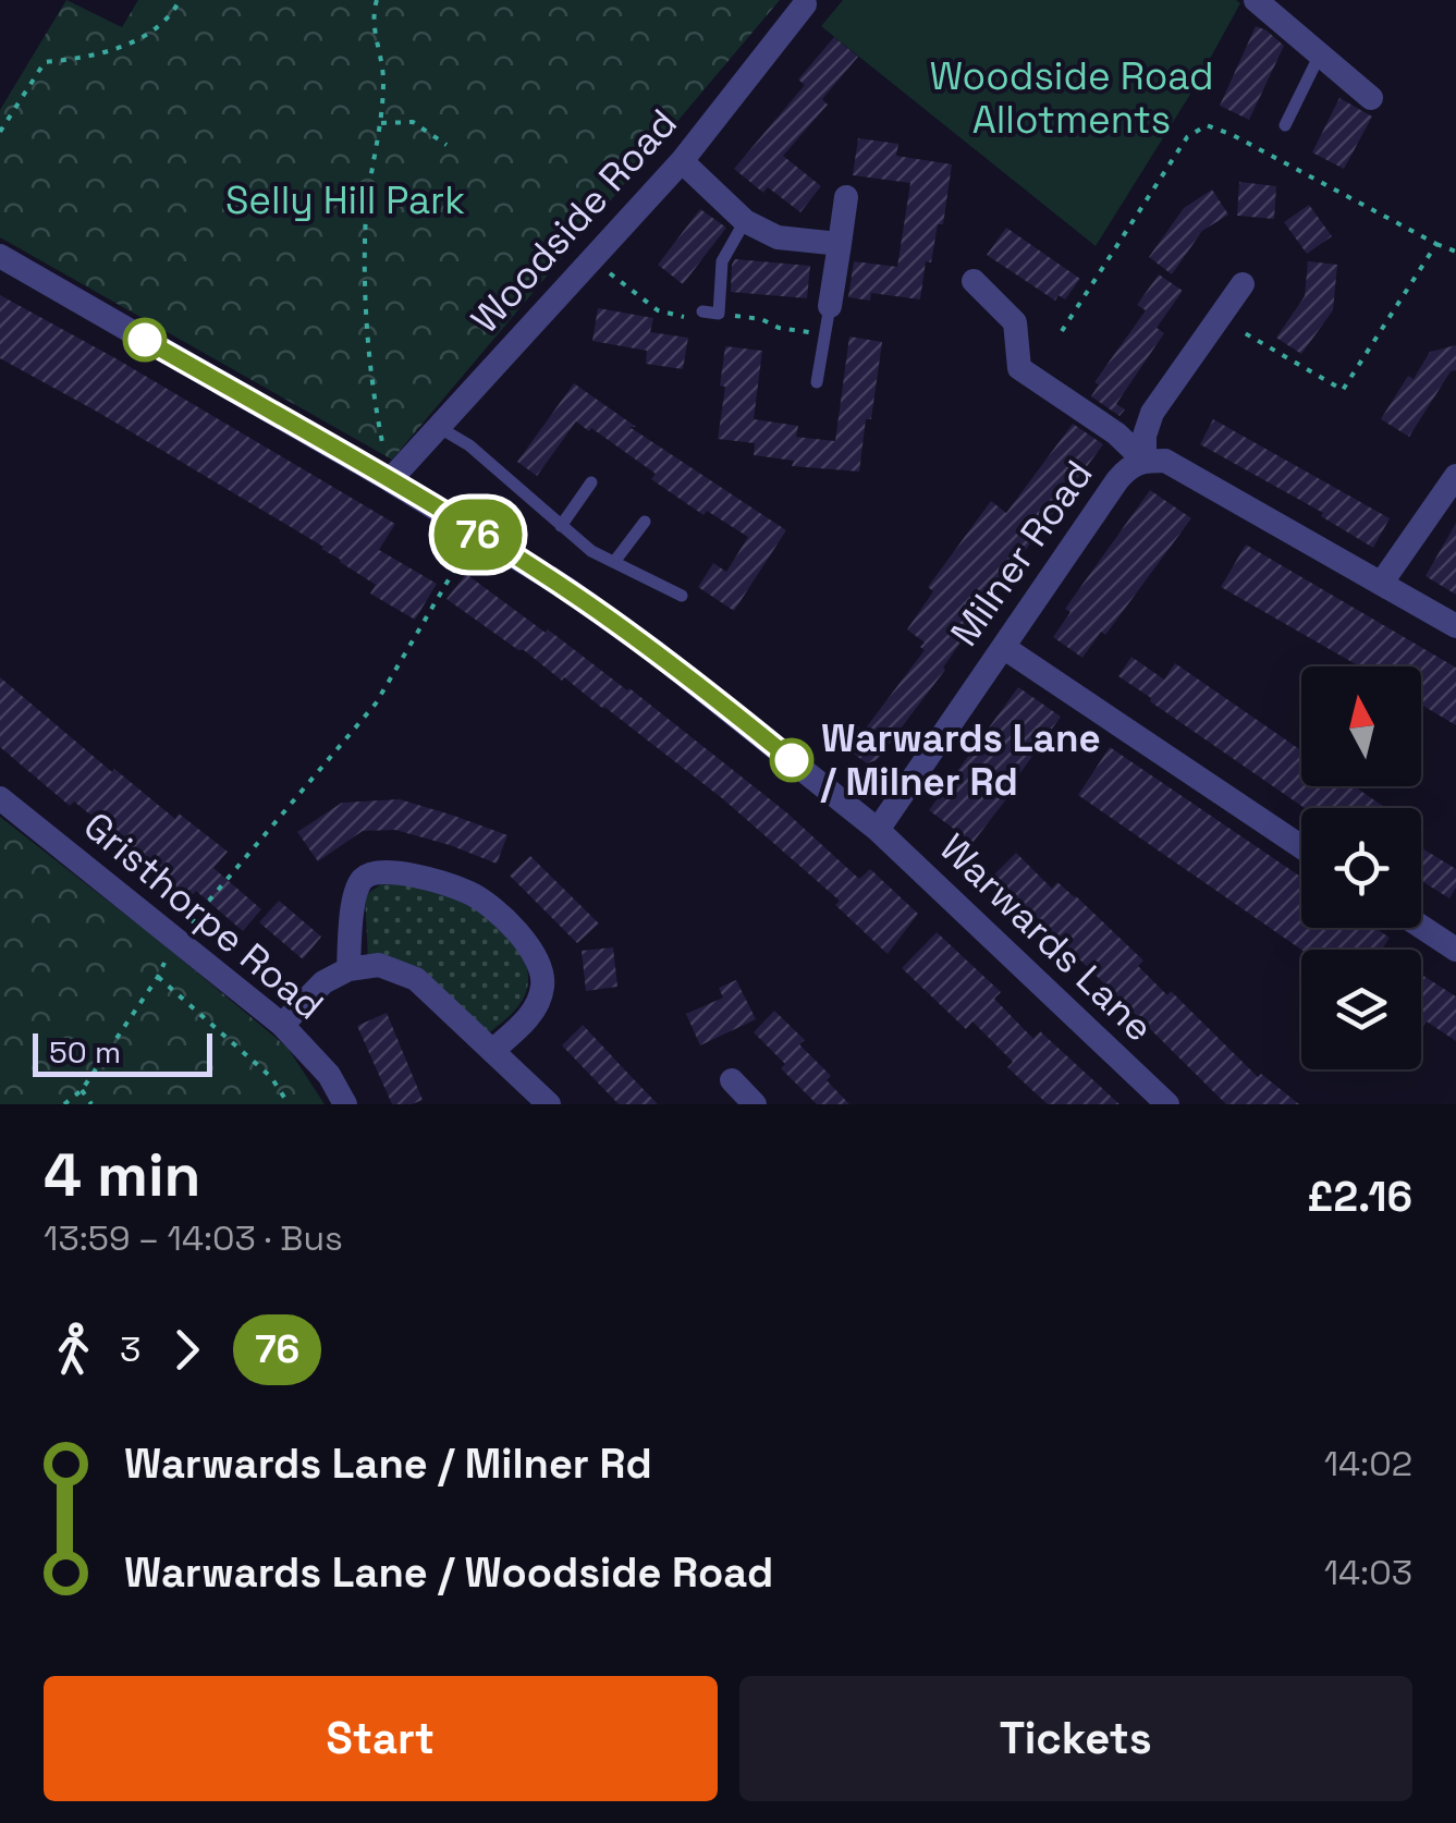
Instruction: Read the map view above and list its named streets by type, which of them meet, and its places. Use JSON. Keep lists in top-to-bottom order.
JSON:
{
  "streets": {
    "street": [
      "Woodside Road",
      "Milner Road",
      "Gristhorpe Road",
      "Warwards Lane"
    ]
  },
  "crossings": [
    ["Woodside Road", "Warwards Lane"],
    ["Milner Road", "Warwards Lane"]
  ],
  "parks": ["Woodside Road Allotments", "Selly Hill Park"],
  "places": ["Warwards Lane / Milner Rd"],
  "lines": ["bus line 76"],
  "scale_bar": "50 m",
  "north": "top",
  "page": {
    "on_map": "76",
    "scale": "50 m",
    "heading": ["4 min", "13:59 – 14:03 · Bus", "£2.16"],
    "legs": ["3", "76"],
    "list": [
      {
        "name": "Warwards Lane / Milner Rd",
        "value": "14:02"
      },
      {
        "name": "Warwards Lane / Woodside Road",
        "value": "14:03"
      }
    ],
    "buttons": ["Start", "Tickets"]
  }
}
